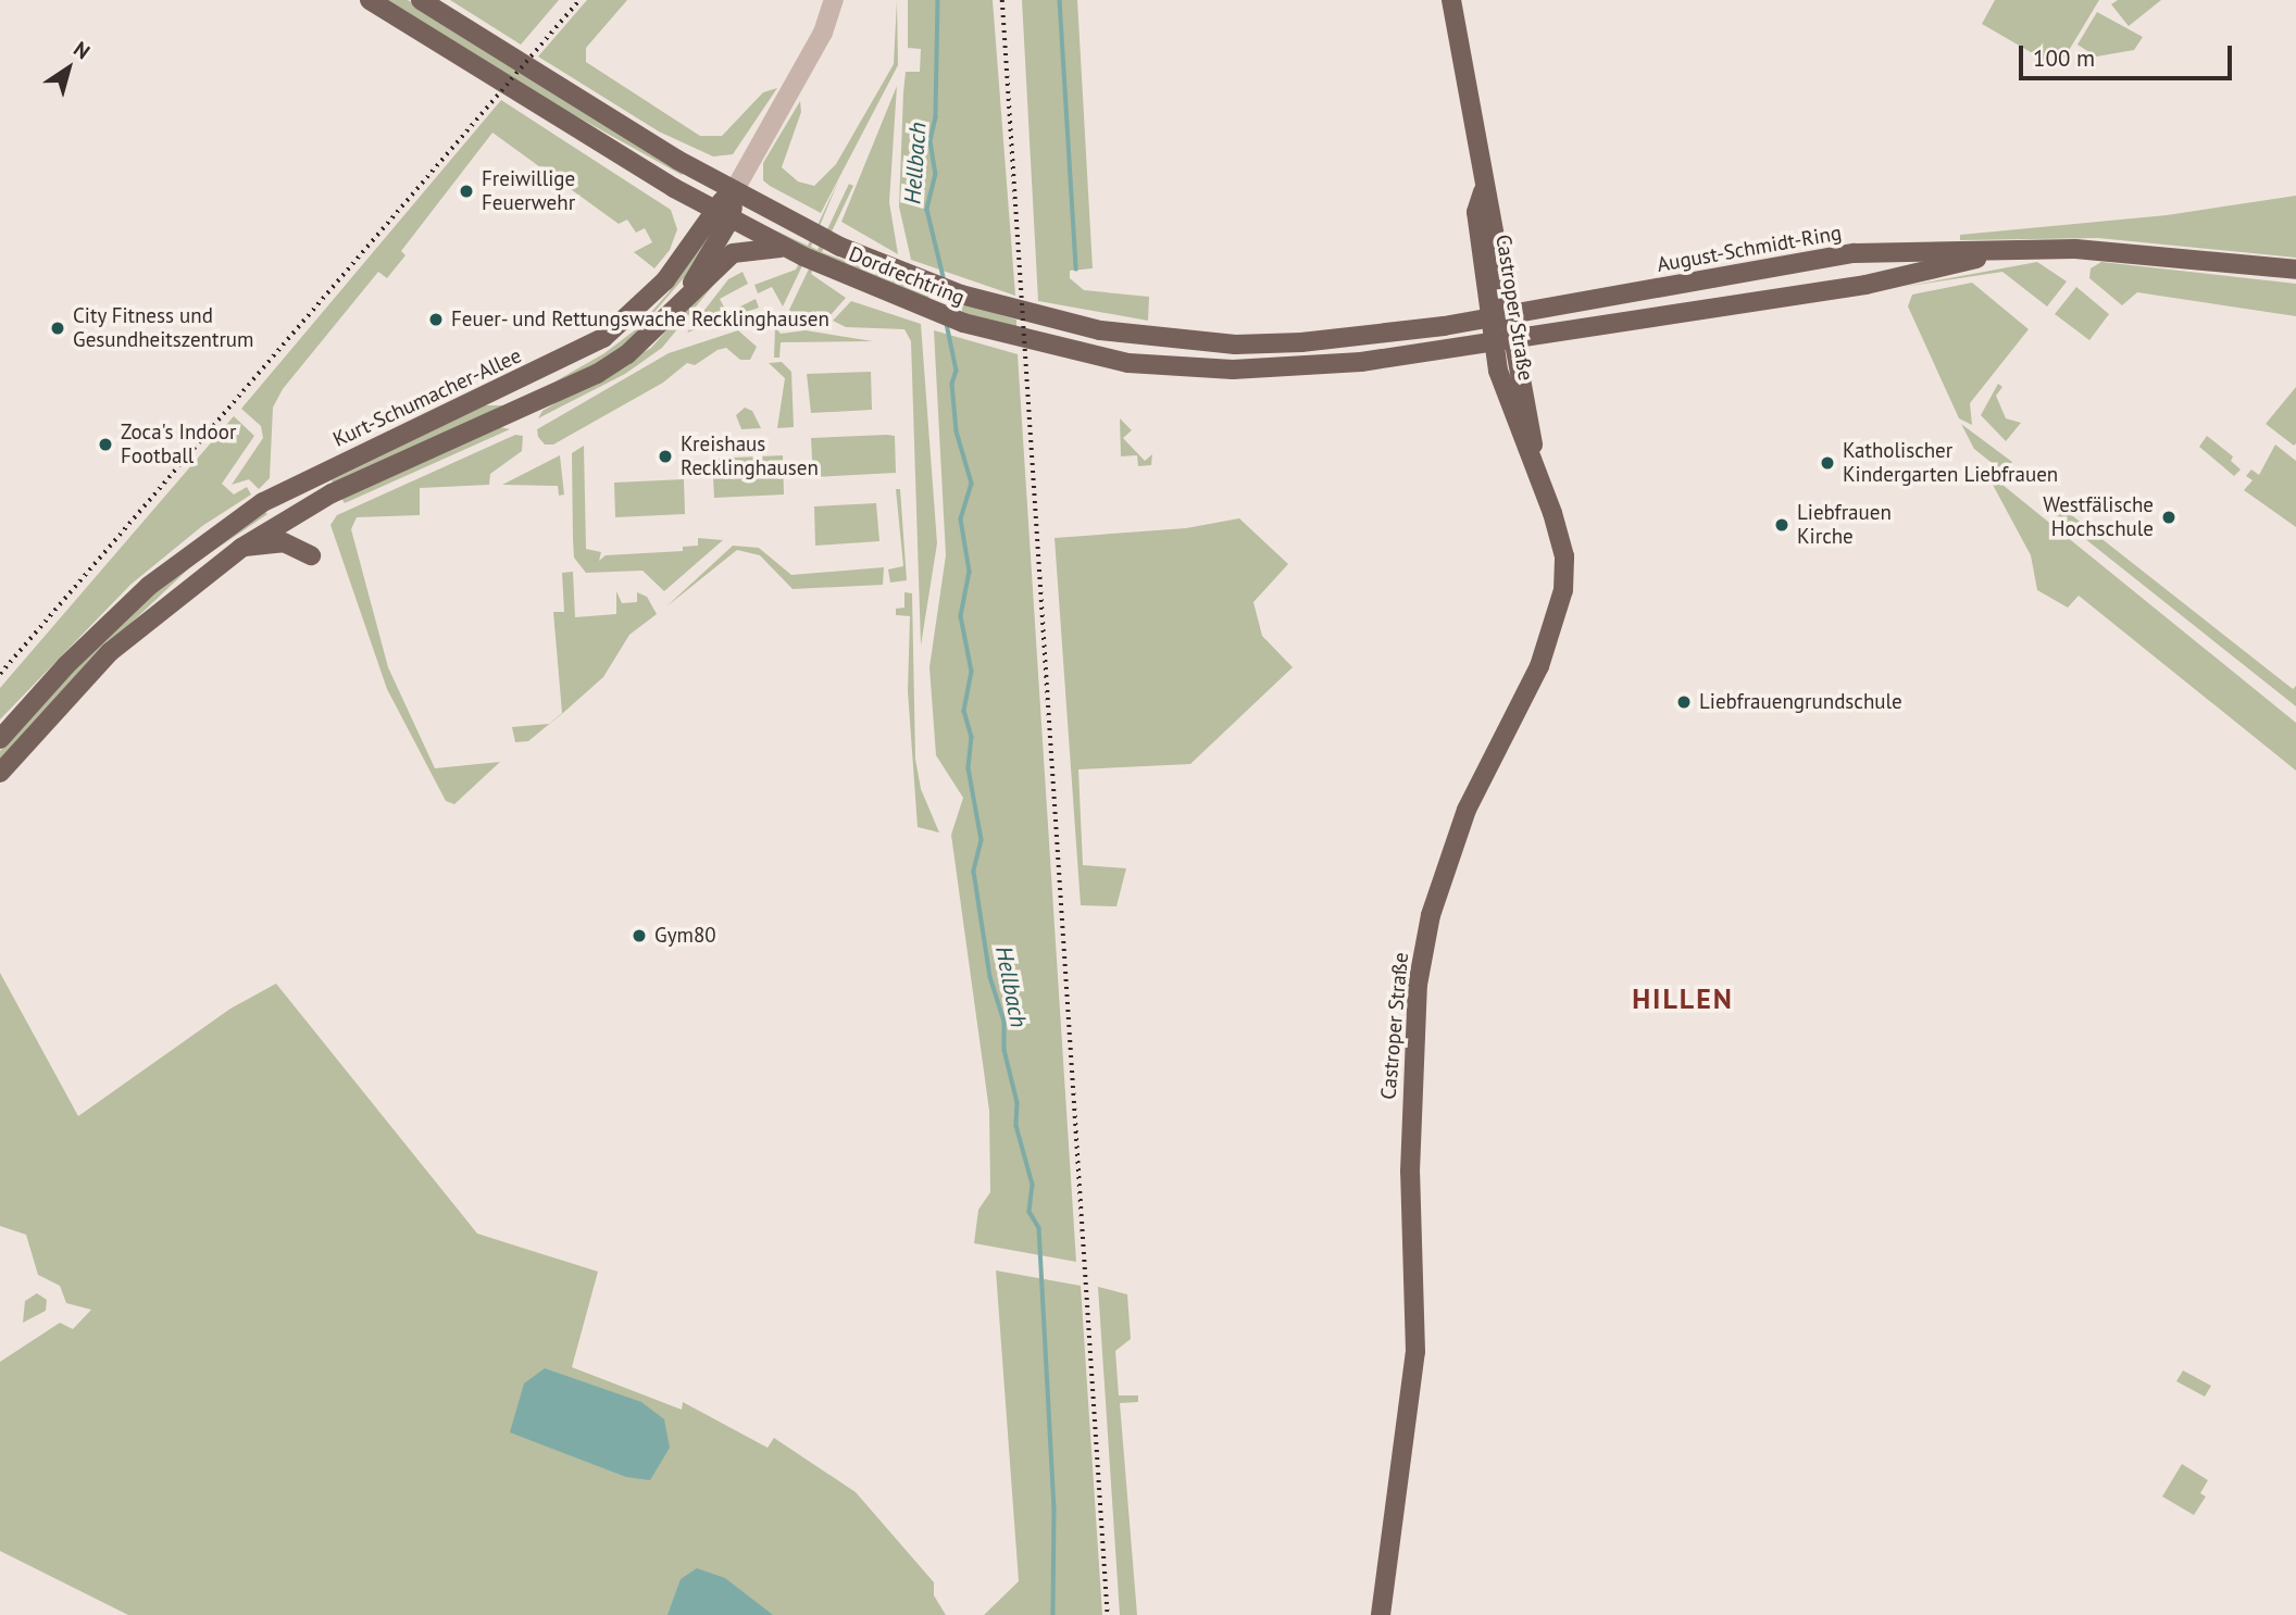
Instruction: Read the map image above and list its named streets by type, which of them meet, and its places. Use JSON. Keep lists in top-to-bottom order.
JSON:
{
  "streets": {
    "main road": [
      "August-Schmidt-Ring",
      "Dordrechtring",
      "Castroper Straße",
      "Kurt-Schumacher-Allee"
    ]
  },
  "crossings": [
    ["August-Schmidt-Ring", "Dordrechtring"],
    ["August-Schmidt-Ring", "Castroper Straße"],
    ["Dordrechtring", "Castroper Straße"],
    ["Dordrechtring", "Kurt-Schumacher-Allee"]
  ],
  "districts": ["HILLEN"],
  "water": ["Hellbach"],
  "places": [
    "Freiwillige Feuerwehr",
    "Feuer- und Rettungswache Recklinghausen",
    "City Fitness und Gesundheitszentrum",
    "Zoca's Indoor Football",
    "Kreishaus Recklinghausen",
    "Katholischer Kindergarten Liebfrauen",
    "Westfälische Hochschule",
    "Liebfrauen Kirche",
    "Liebfrauengrundschule",
    "Gym80"
  ],
  "scale_bar": "100 m",
  "north": "top right"
}
